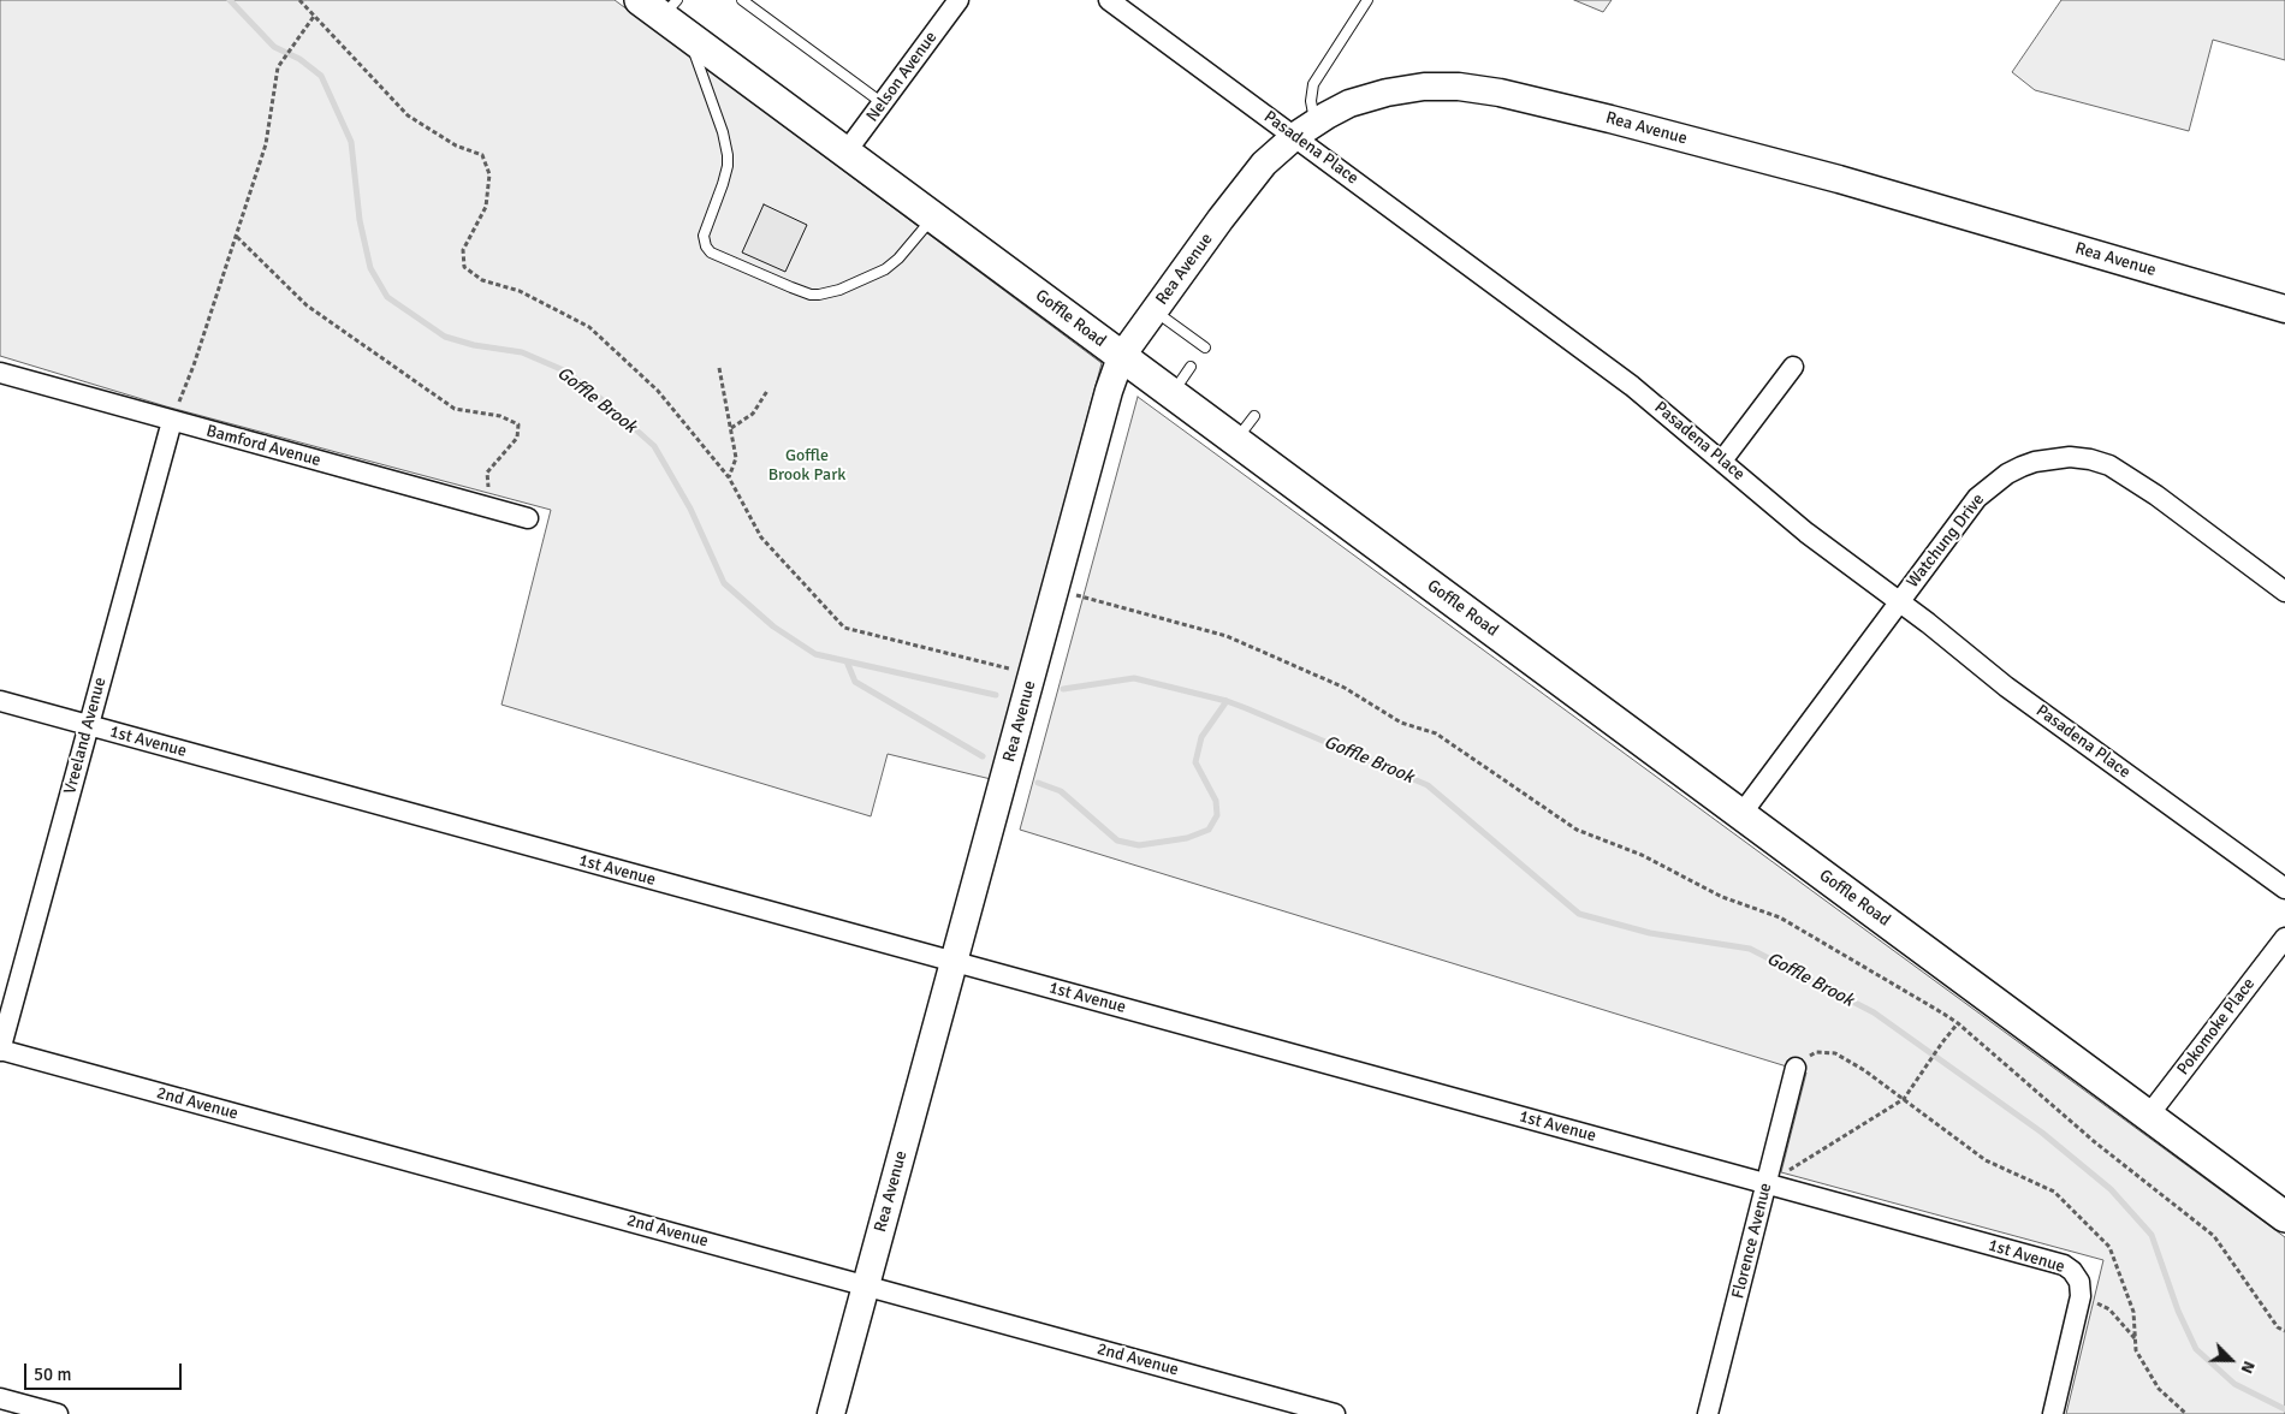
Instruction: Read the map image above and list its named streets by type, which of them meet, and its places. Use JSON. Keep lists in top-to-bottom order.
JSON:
{
  "streets": {
    "main road": ["Goffle Road"],
    "street": [
      "Nelson Avenue",
      "Rea Avenue",
      "Pasadena Place",
      "Bamford Avenue",
      "Watchung Drive",
      "Vreeland Avenue",
      "1st Avenue",
      "Pokomoke Place",
      "2nd Avenue",
      "Florence Avenue"
    ]
  },
  "crossings": [
    ["Nelson Avenue", "Goffle Road"],
    ["Rea Avenue", "Pasadena Place"],
    ["Rea Avenue", "Goffle Road"],
    ["Rea Avenue", "1st Avenue"],
    ["Rea Avenue", "2nd Avenue"],
    ["Pasadena Place", "Watchung Drive"],
    ["Goffle Road", "Watchung Drive"],
    ["Goffle Road", "Pokomoke Place"],
    ["Bamford Avenue", "Vreeland Avenue"],
    ["Vreeland Avenue", "1st Avenue"],
    ["Vreeland Avenue", "2nd Avenue"],
    ["1st Avenue", "Florence Avenue"]
  ],
  "water": ["Goffle Brook"],
  "parks": ["Goffle Brook Park"],
  "scale_bar": "50 m",
  "north": "bottom right"
}
